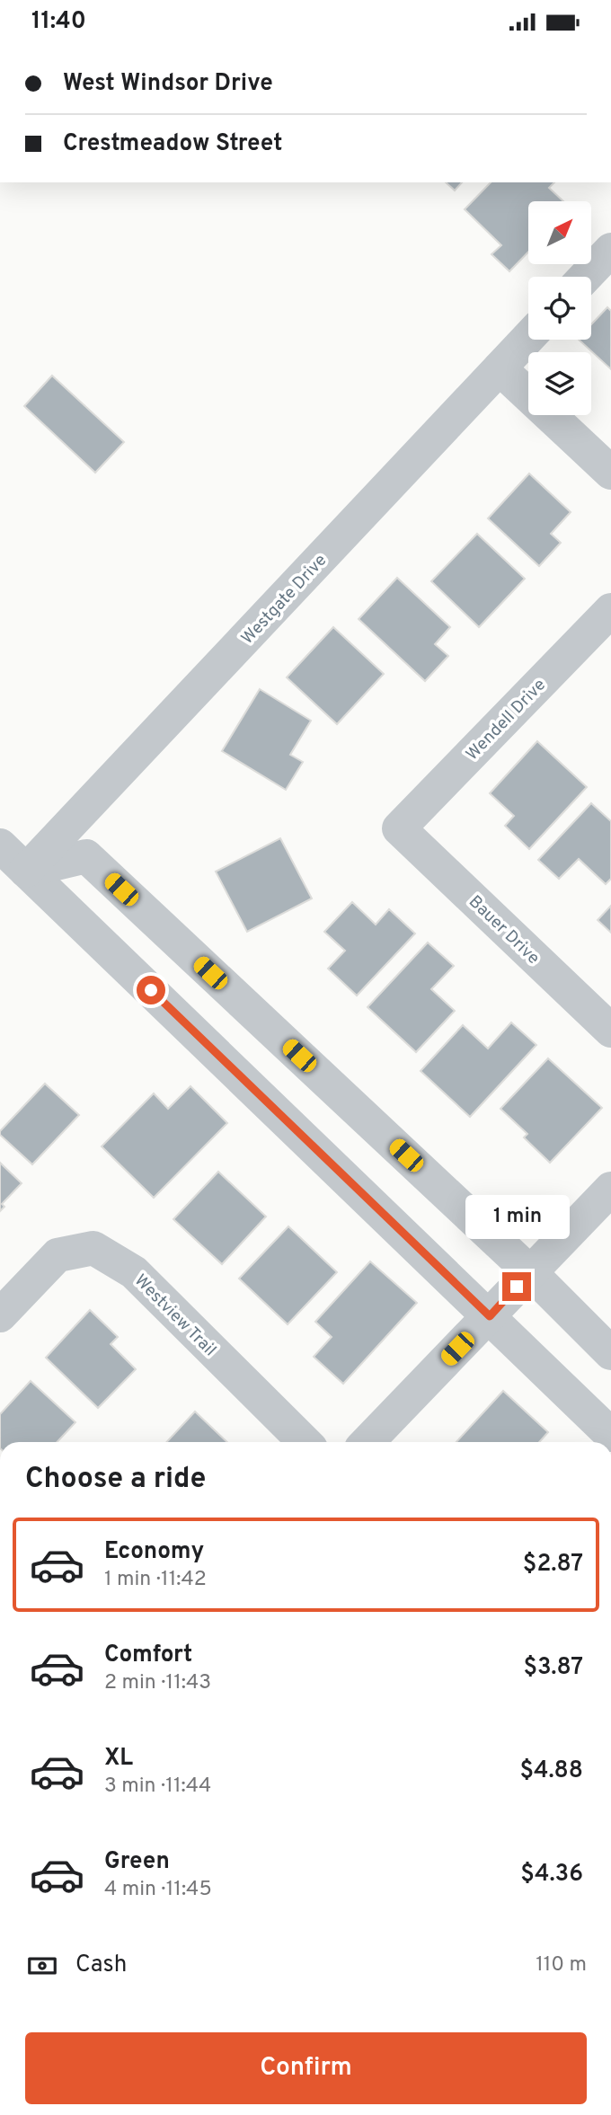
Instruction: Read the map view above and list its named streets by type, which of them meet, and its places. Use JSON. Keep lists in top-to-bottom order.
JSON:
{
  "streets": {
    "street": [
      "Westgate Drive",
      "Wendell Drive",
      "Bauer Drive",
      "Westview Trail"
    ]
  },
  "crossings": [
    ["Wendell Drive", "Bauer Drive"]
  ],
  "north": "top right",
  "page": {
    "status": "11:40",
    "banner": ["West Windsor Drive", "Crestmeadow Street"],
    "bubble": "1 min",
    "heading": "Choose a ride",
    "list": [
      {
        "name": "Economy",
        "note": "1 min · 11:42",
        "value": "$2.87"
      },
      {
        "name": "Comfort",
        "note": "2 min · 11:43",
        "value": "$3.87"
      },
      {
        "name": "XL",
        "note": "3 min · 11:44",
        "value": "$4.88"
      },
      {
        "name": "Green",
        "note": "4 min · 11:45",
        "value": "$4.36"
      }
    ],
    "pay": ["Cash", "110 m"],
    "buttons": "Confirm"
  }
}
